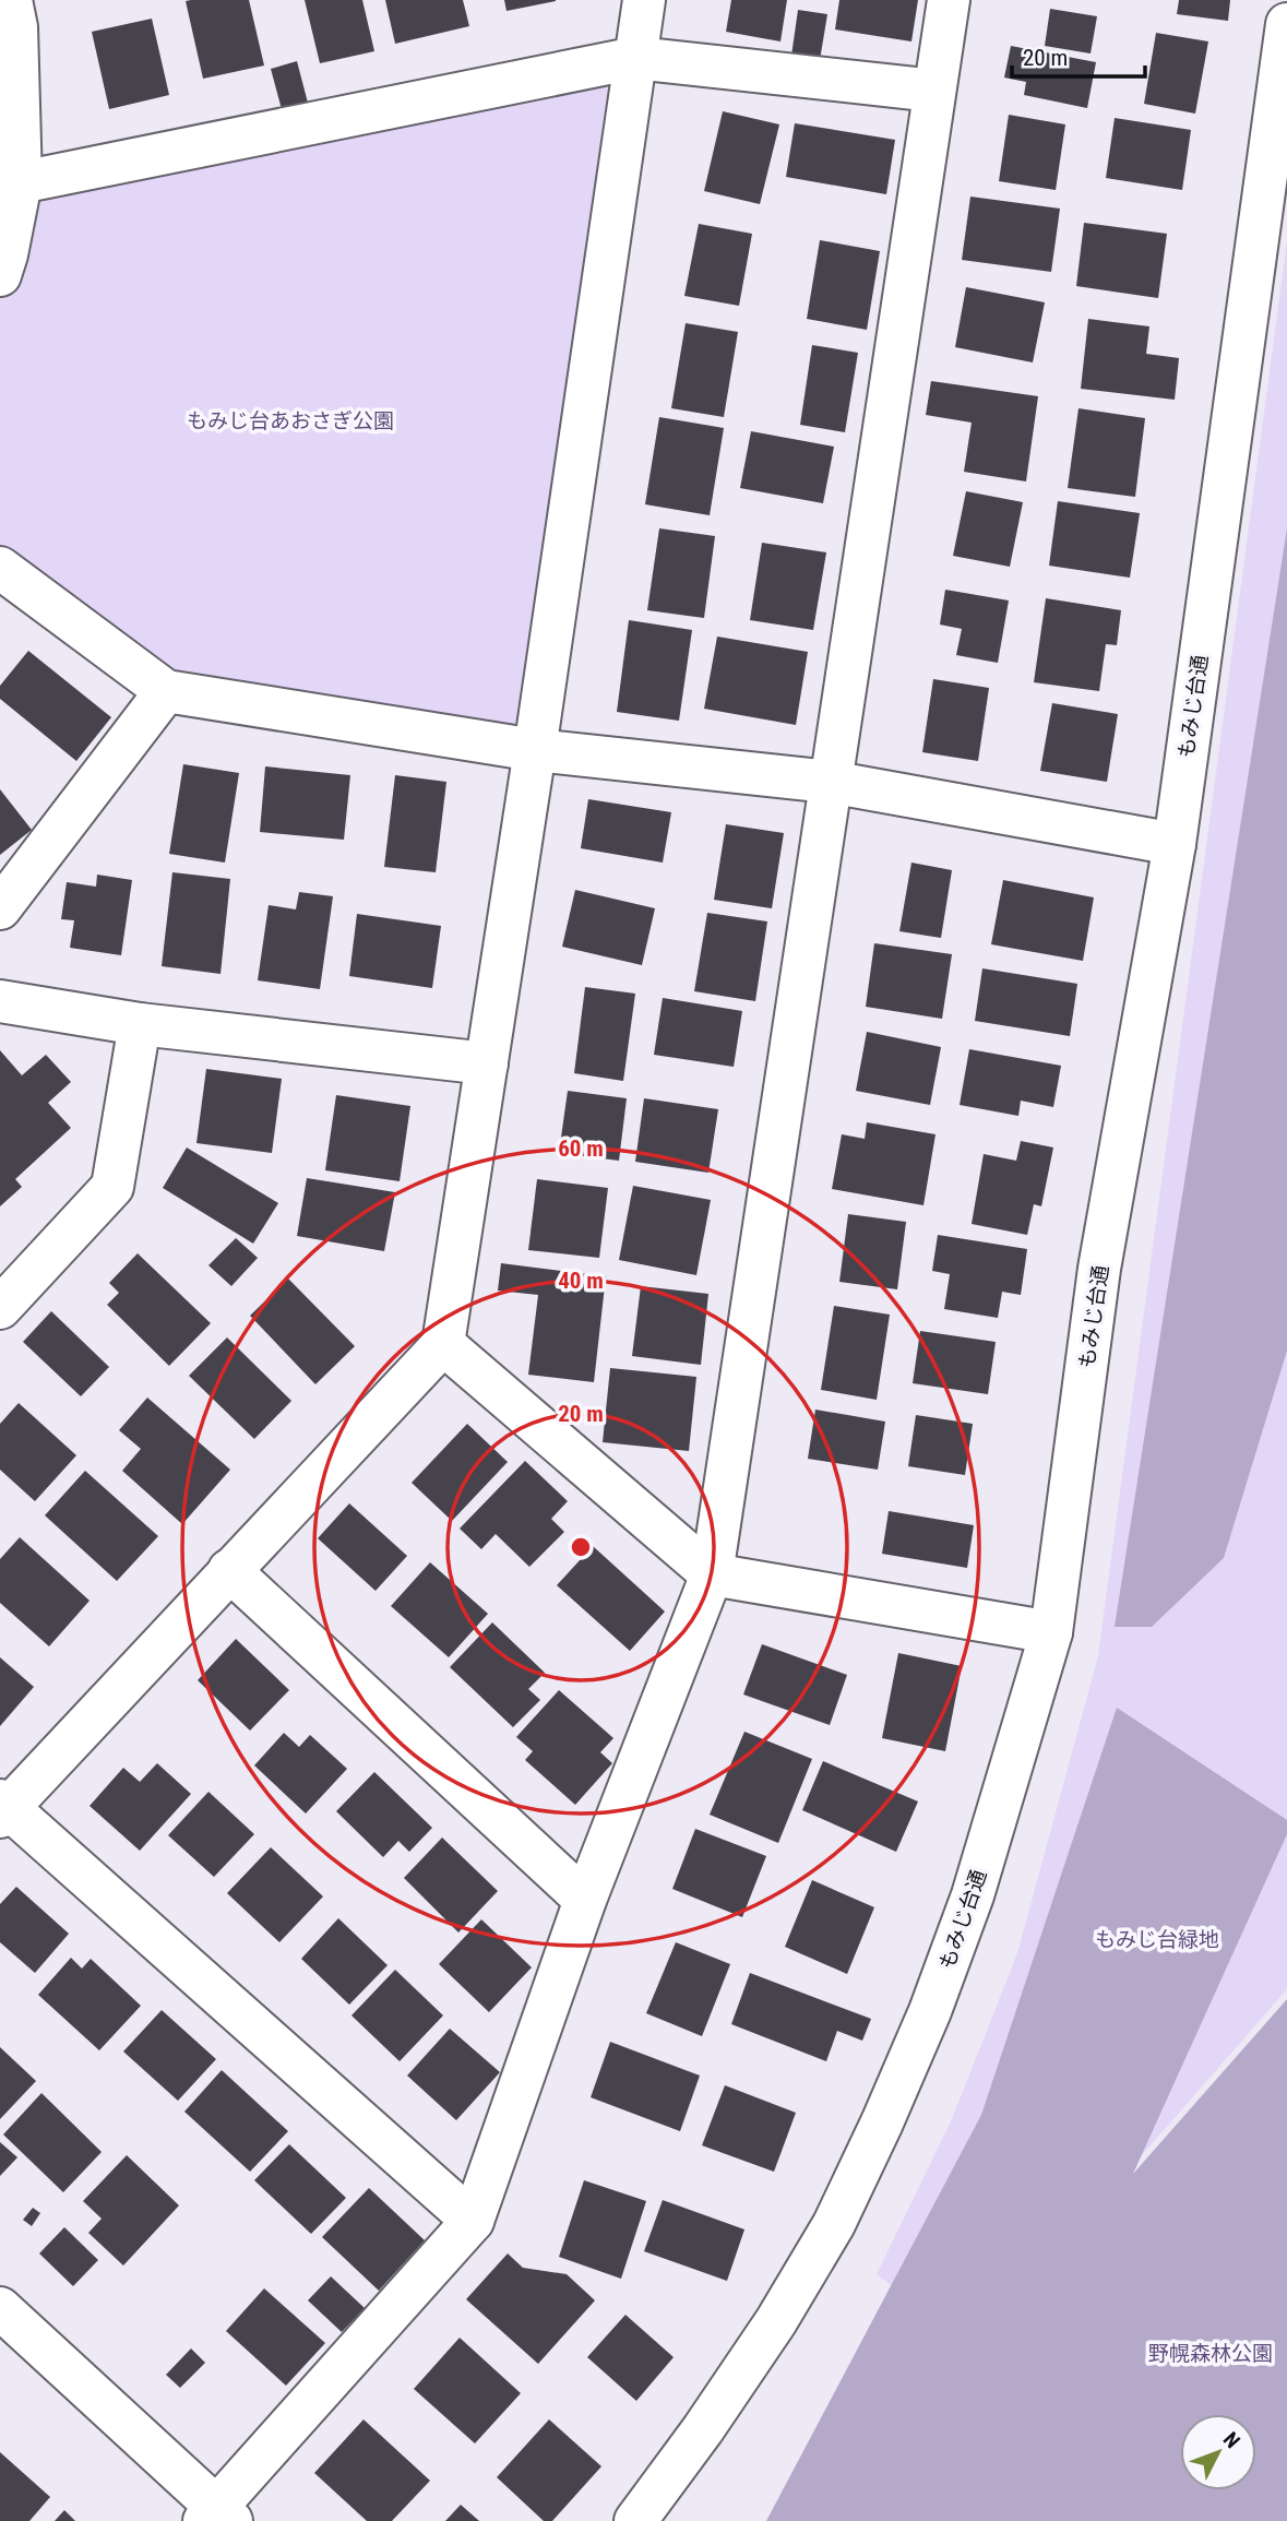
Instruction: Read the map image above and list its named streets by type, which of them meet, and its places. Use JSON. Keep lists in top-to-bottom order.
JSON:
{
  "streets": {
    "street": ["もみじ台通"]
  },
  "parks": ["もみじ台あおさぎ公園", "もみじ台緑地", "野幌森林公園"],
  "scale_bar": "20 m",
  "north": "top right",
  "rings": ["60 m", "40 m", "20 m"]
}
